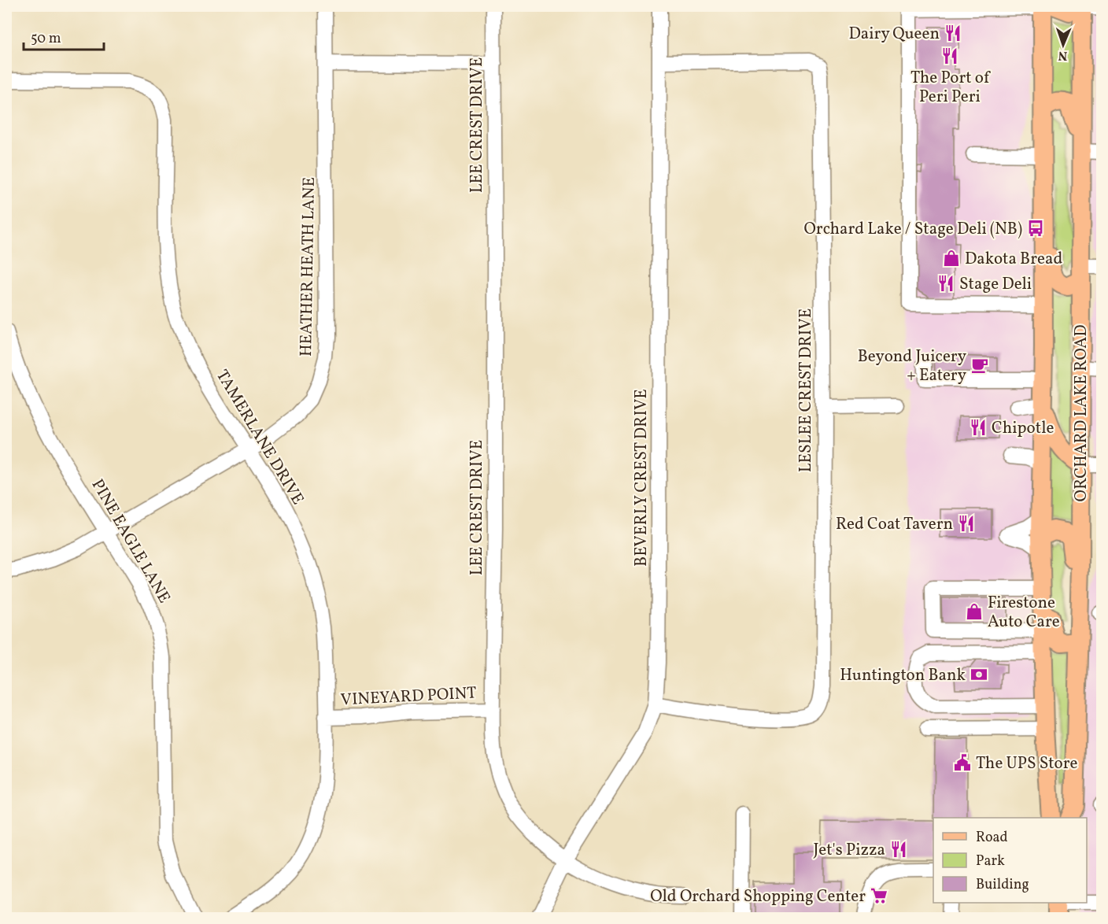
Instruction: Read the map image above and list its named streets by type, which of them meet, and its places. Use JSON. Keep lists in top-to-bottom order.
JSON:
{
  "streets": {
    "main road": ["ORCHARD LAKE ROAD"],
    "street": [
      "LEE CREST DRIVE",
      "HEATHER HEATH LANE",
      "LESLEE CREST DRIVE",
      "TAMERLANE DRIVE",
      "BEVERLY CREST DRIVE",
      "PINE EAGLE LANE",
      "VINEYARD POINT"
    ]
  },
  "crossings": [
    ["LEE CREST DRIVE", "BEVERLY CREST DRIVE"],
    ["LEE CREST DRIVE", "VINEYARD POINT"],
    ["HEATHER HEATH LANE", "TAMERLANE DRIVE"],
    ["HEATHER HEATH LANE", "PINE EAGLE LANE"],
    ["LESLEE CREST DRIVE", "BEVERLY CREST DRIVE"],
    ["TAMERLANE DRIVE", "VINEYARD POINT"]
  ],
  "places": {
    "restaurant": [
      "Dairy Queen",
      "The Port of Peri Peri",
      "Stage Deli",
      "Chipotle",
      "Red Coat Tavern",
      "Jet's Pizza"
    ],
    "bus stop": ["Orchard Lake / Stage Deli (NB)"],
    "shop": ["Dakota Bread", "Firestone Auto Care"],
    "cafe": ["Beyond Juicery + Eatery"],
    "bank": ["Huntington Bank"],
    "public building": ["The UPS Store"],
    "supermarket": ["Old Orchard Shopping Center"]
  },
  "legend": ["Road", "Park", "Building"],
  "scale_bar": "50 m",
  "north": "bottom"
}
